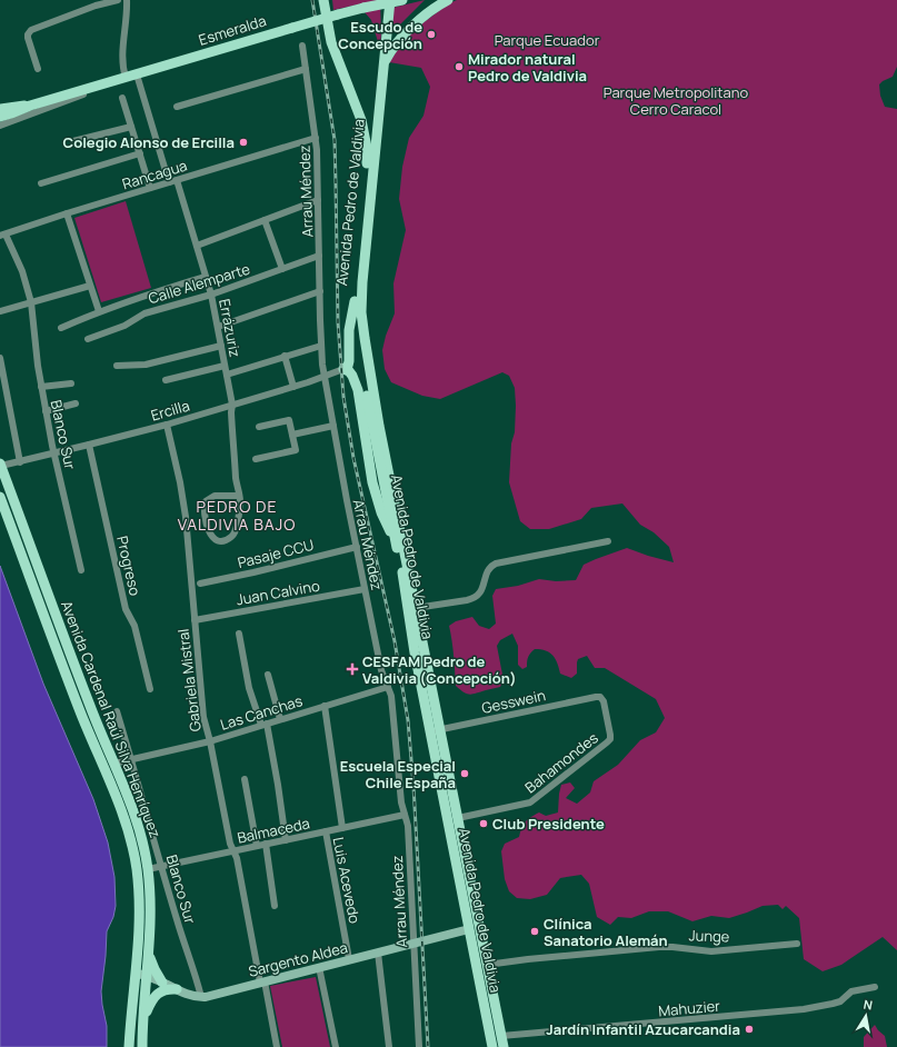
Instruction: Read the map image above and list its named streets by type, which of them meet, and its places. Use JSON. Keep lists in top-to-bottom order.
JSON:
{
  "streets": {
    "main road": ["Esmeralda", "Avenida Pedro de Valdivia", "Avenida Cardenal Raúl Silva Henríquez"],
    "street": [
      "Rancagua",
      "Arrau Méndez",
      "Calle Alemparte",
      "Errázuriz",
      "Ercilla",
      "Blanco Sur",
      "Pasaje CCU",
      "Progreso",
      "Juan Calvino",
      "Gabriela Mistral",
      "Gesswein",
      "Las Canchas",
      "Bahamondes",
      "Balmaceda",
      "Luis Acevedo",
      "Junge",
      "Sargento Aldea",
      "Mahuzier"
    ]
  },
  "crossings": [
    ["Rancagua", "Arrau Méndez"],
    ["Rancagua", "Errázuriz"],
    ["Rancagua", "Blanco Sur"],
    ["Arrau Méndez", "Calle Alemparte"],
    ["Arrau Méndez", "Ercilla"],
    ["Arrau Méndez", "Pasaje CCU"],
    ["Arrau Méndez", "Juan Calvino"],
    ["Arrau Méndez", "Las Canchas"],
    ["Arrau Méndez", "Balmaceda"],
    ["Arrau Méndez", "Sargento Aldea"],
    ["Avenida Pedro de Valdivia", "Gesswein"],
    ["Avenida Pedro de Valdivia", "Bahamondes"],
    ["Avenida Pedro de Valdivia", "Junge"],
    ["Avenida Pedro de Valdivia", "Sargento Aldea"],
    ["Avenida Pedro de Valdivia", "Mahuzier"],
    ["Calle Alemparte", "Errázuriz"],
    ["Errázuriz", "Ercilla"],
    ["Ercilla", "Blanco Sur"],
    ["Ercilla", "Progreso"],
    ["Ercilla", "Gabriela Mistral"],
    ["Ercilla", "Avenida Cardenal Raúl Silva Henríquez"],
    ["Blanco Sur", "Las Canchas"],
    ["Blanco Sur", "Balmaceda"],
    ["Blanco Sur", "Sargento Aldea"],
    ["Juan Calvino", "Gabriela Mistral"],
    ["Gabriela Mistral", "Las Canchas"],
    ["Gabriela Mistral", "Balmaceda"],
    ["Gabriela Mistral", "Sargento Aldea"],
    ["Gesswein", "Bahamondes"],
    ["Las Canchas", "Avenida Cardenal Raúl Silva Henríquez"],
    ["Las Canchas", "Luis Acevedo"],
    ["Avenida Cardenal Raúl Silva Henríquez", "Balmaceda"],
    ["Balmaceda", "Luis Acevedo"],
    ["Luis Acevedo", "Sargento Aldea"]
  ],
  "districts": ["PEDRO DE VALDIVIA BAJO"],
  "parks": ["Parque Ecuador", "Parque Metropolitano Cerro Caracol"],
  "places": {
    "other": [
      "Escudo de Concepción",
      "Mirador natural Pedro de Valdivia",
      "Colegio Alonso de Ercilla",
      "Escuela Especial Chile España",
      "Club Presidente",
      "Clínica Sanatorio Alemán",
      "Jardín Infantil Azucarcandia"
    ],
    "health": ["CESFAM Pedro de Valdivia (Concepción)"]
  },
  "north": "top"
}
